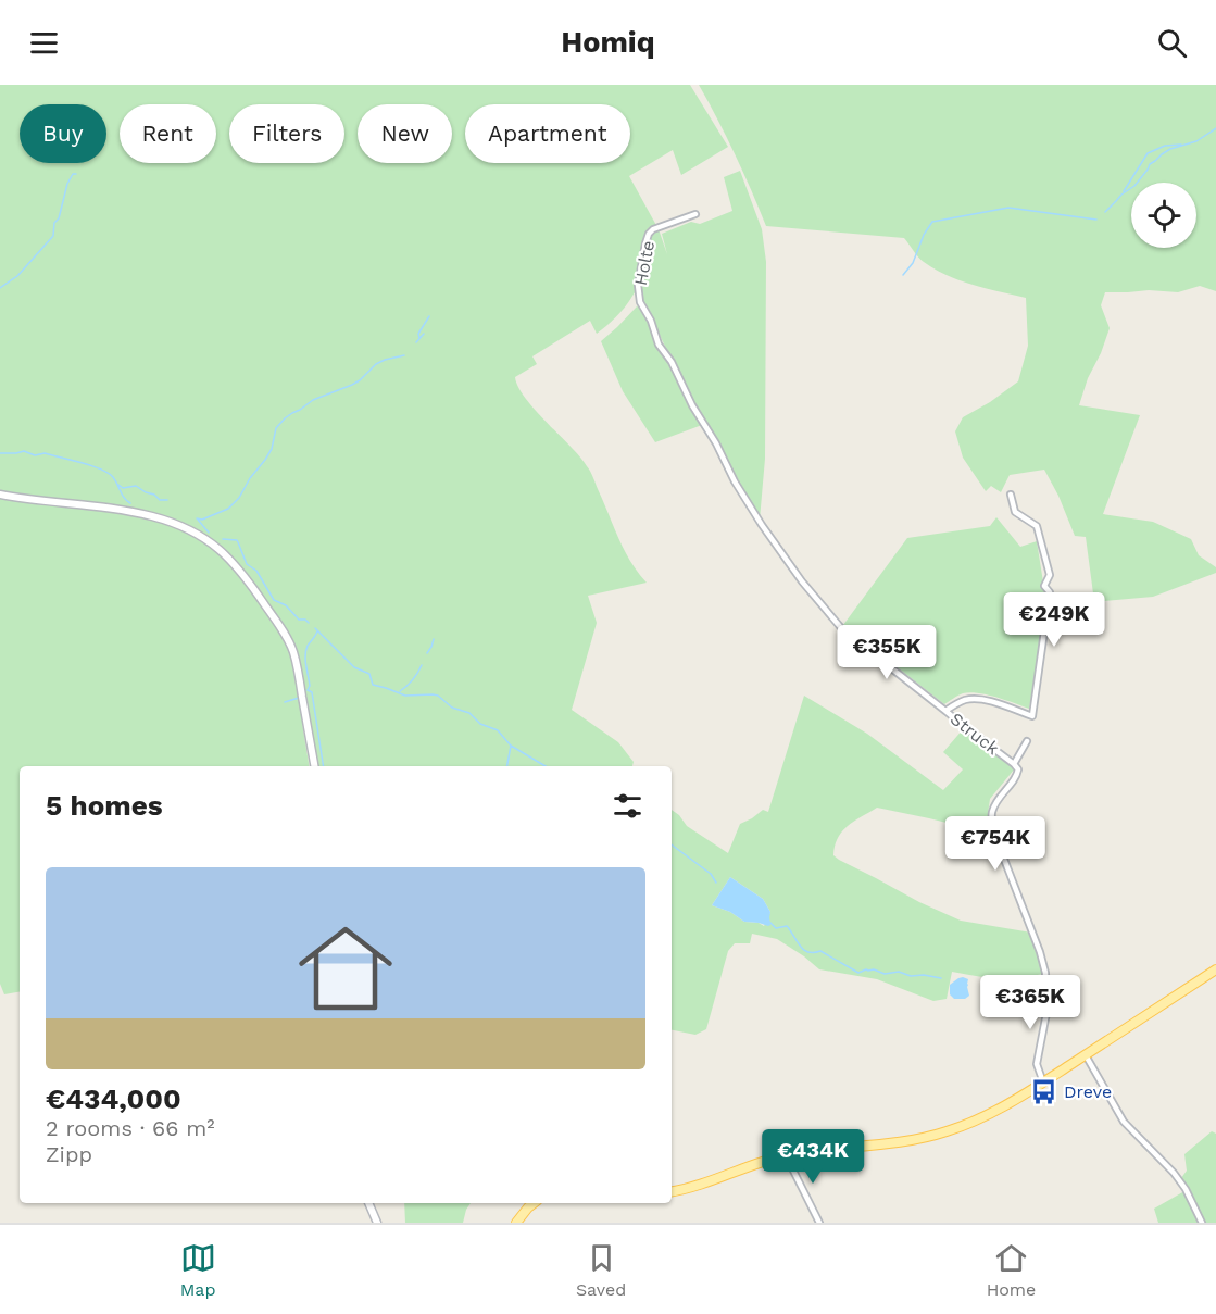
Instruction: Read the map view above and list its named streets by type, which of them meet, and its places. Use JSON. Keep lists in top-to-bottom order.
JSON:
{
  "streets": {
    "street": ["Holte", "Struck"]
  },
  "crossings": [
    ["Holte", "Struck"]
  ],
  "places": {
    "bus stop": ["Dreve"]
  },
  "page": {
    "header": "Homiq",
    "chip": [
      "Buy",
      "Rent",
      "Filters",
      "New",
      "Apartment"
    ],
    "price": [
      "€249K",
      "€355K",
      "€754K",
      "€365K",
      "€434K"
    ],
    "heading": "5 homes",
    "list": [
      {
        "name": "€434,000",
        "note": "2 rooms · 66 m² · Zipp"
      }
    ],
    "tabs": ["Map", "Saved", "Home"]
  }
}
